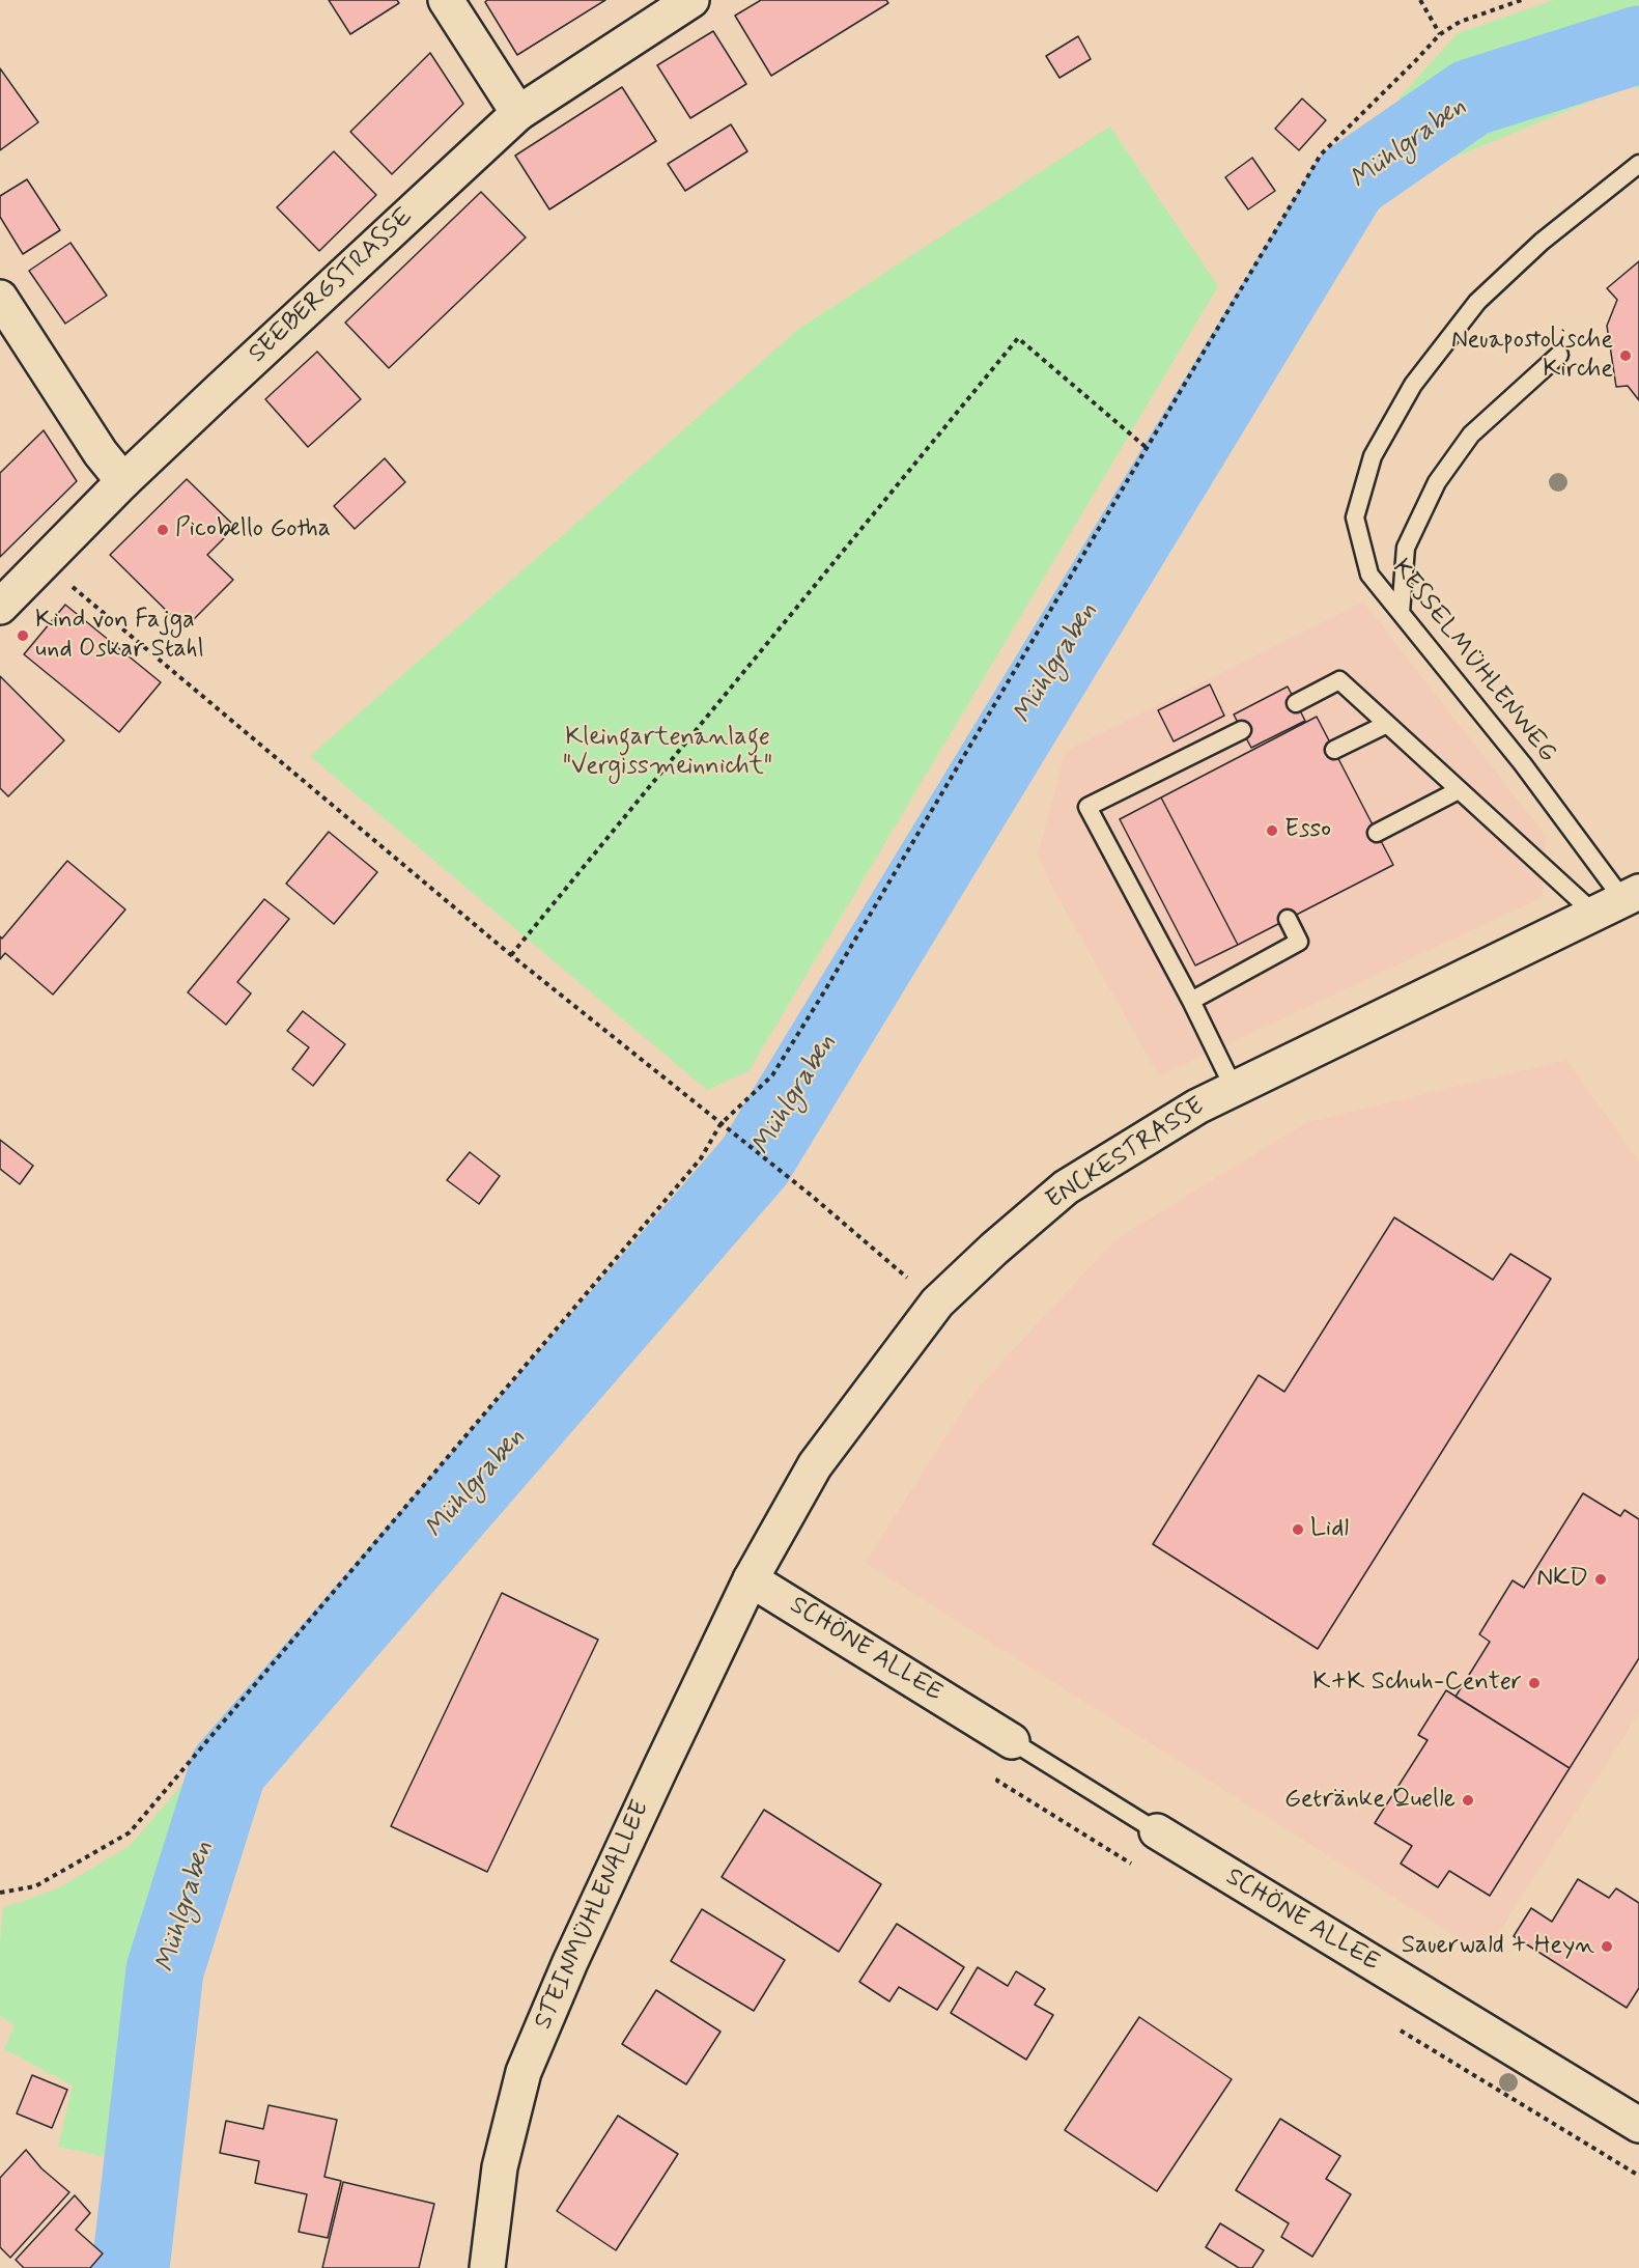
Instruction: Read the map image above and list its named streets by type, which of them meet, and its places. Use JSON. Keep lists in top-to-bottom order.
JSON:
{
  "streets": {
    "main road": [
      "SEEBERGSTRASSE",
      "ENCKESTRASSE",
      "SCHÖNE ALLEE",
      "STEINMÜHLENALLEE"
    ],
    "lane": ["KESSELMÜHLENWEG"]
  },
  "crossings": [
    ["KESSELMÜHLENWEG", "ENCKESTRASSE"],
    ["ENCKESTRASSE", "SCHÖNE ALLEE"],
    ["ENCKESTRASSE", "STEINMÜHLENALLEE"],
    ["SCHÖNE ALLEE", "STEINMÜHLENALLEE"]
  ],
  "water": ["Mühlgraben"],
  "parks": ["Kleingartenanlage \"Vergissmeinnicht\""],
  "places": [
    "Neuapostolische Kirche",
    "Picobello Gotha",
    "Kind von Fajga und Oskar Stahl",
    "Esso",
    "Lidl",
    "NKD",
    "K+K Schuh-Center",
    "Getränke Quelle",
    "Sauerwald + Heyn"
  ]
}
